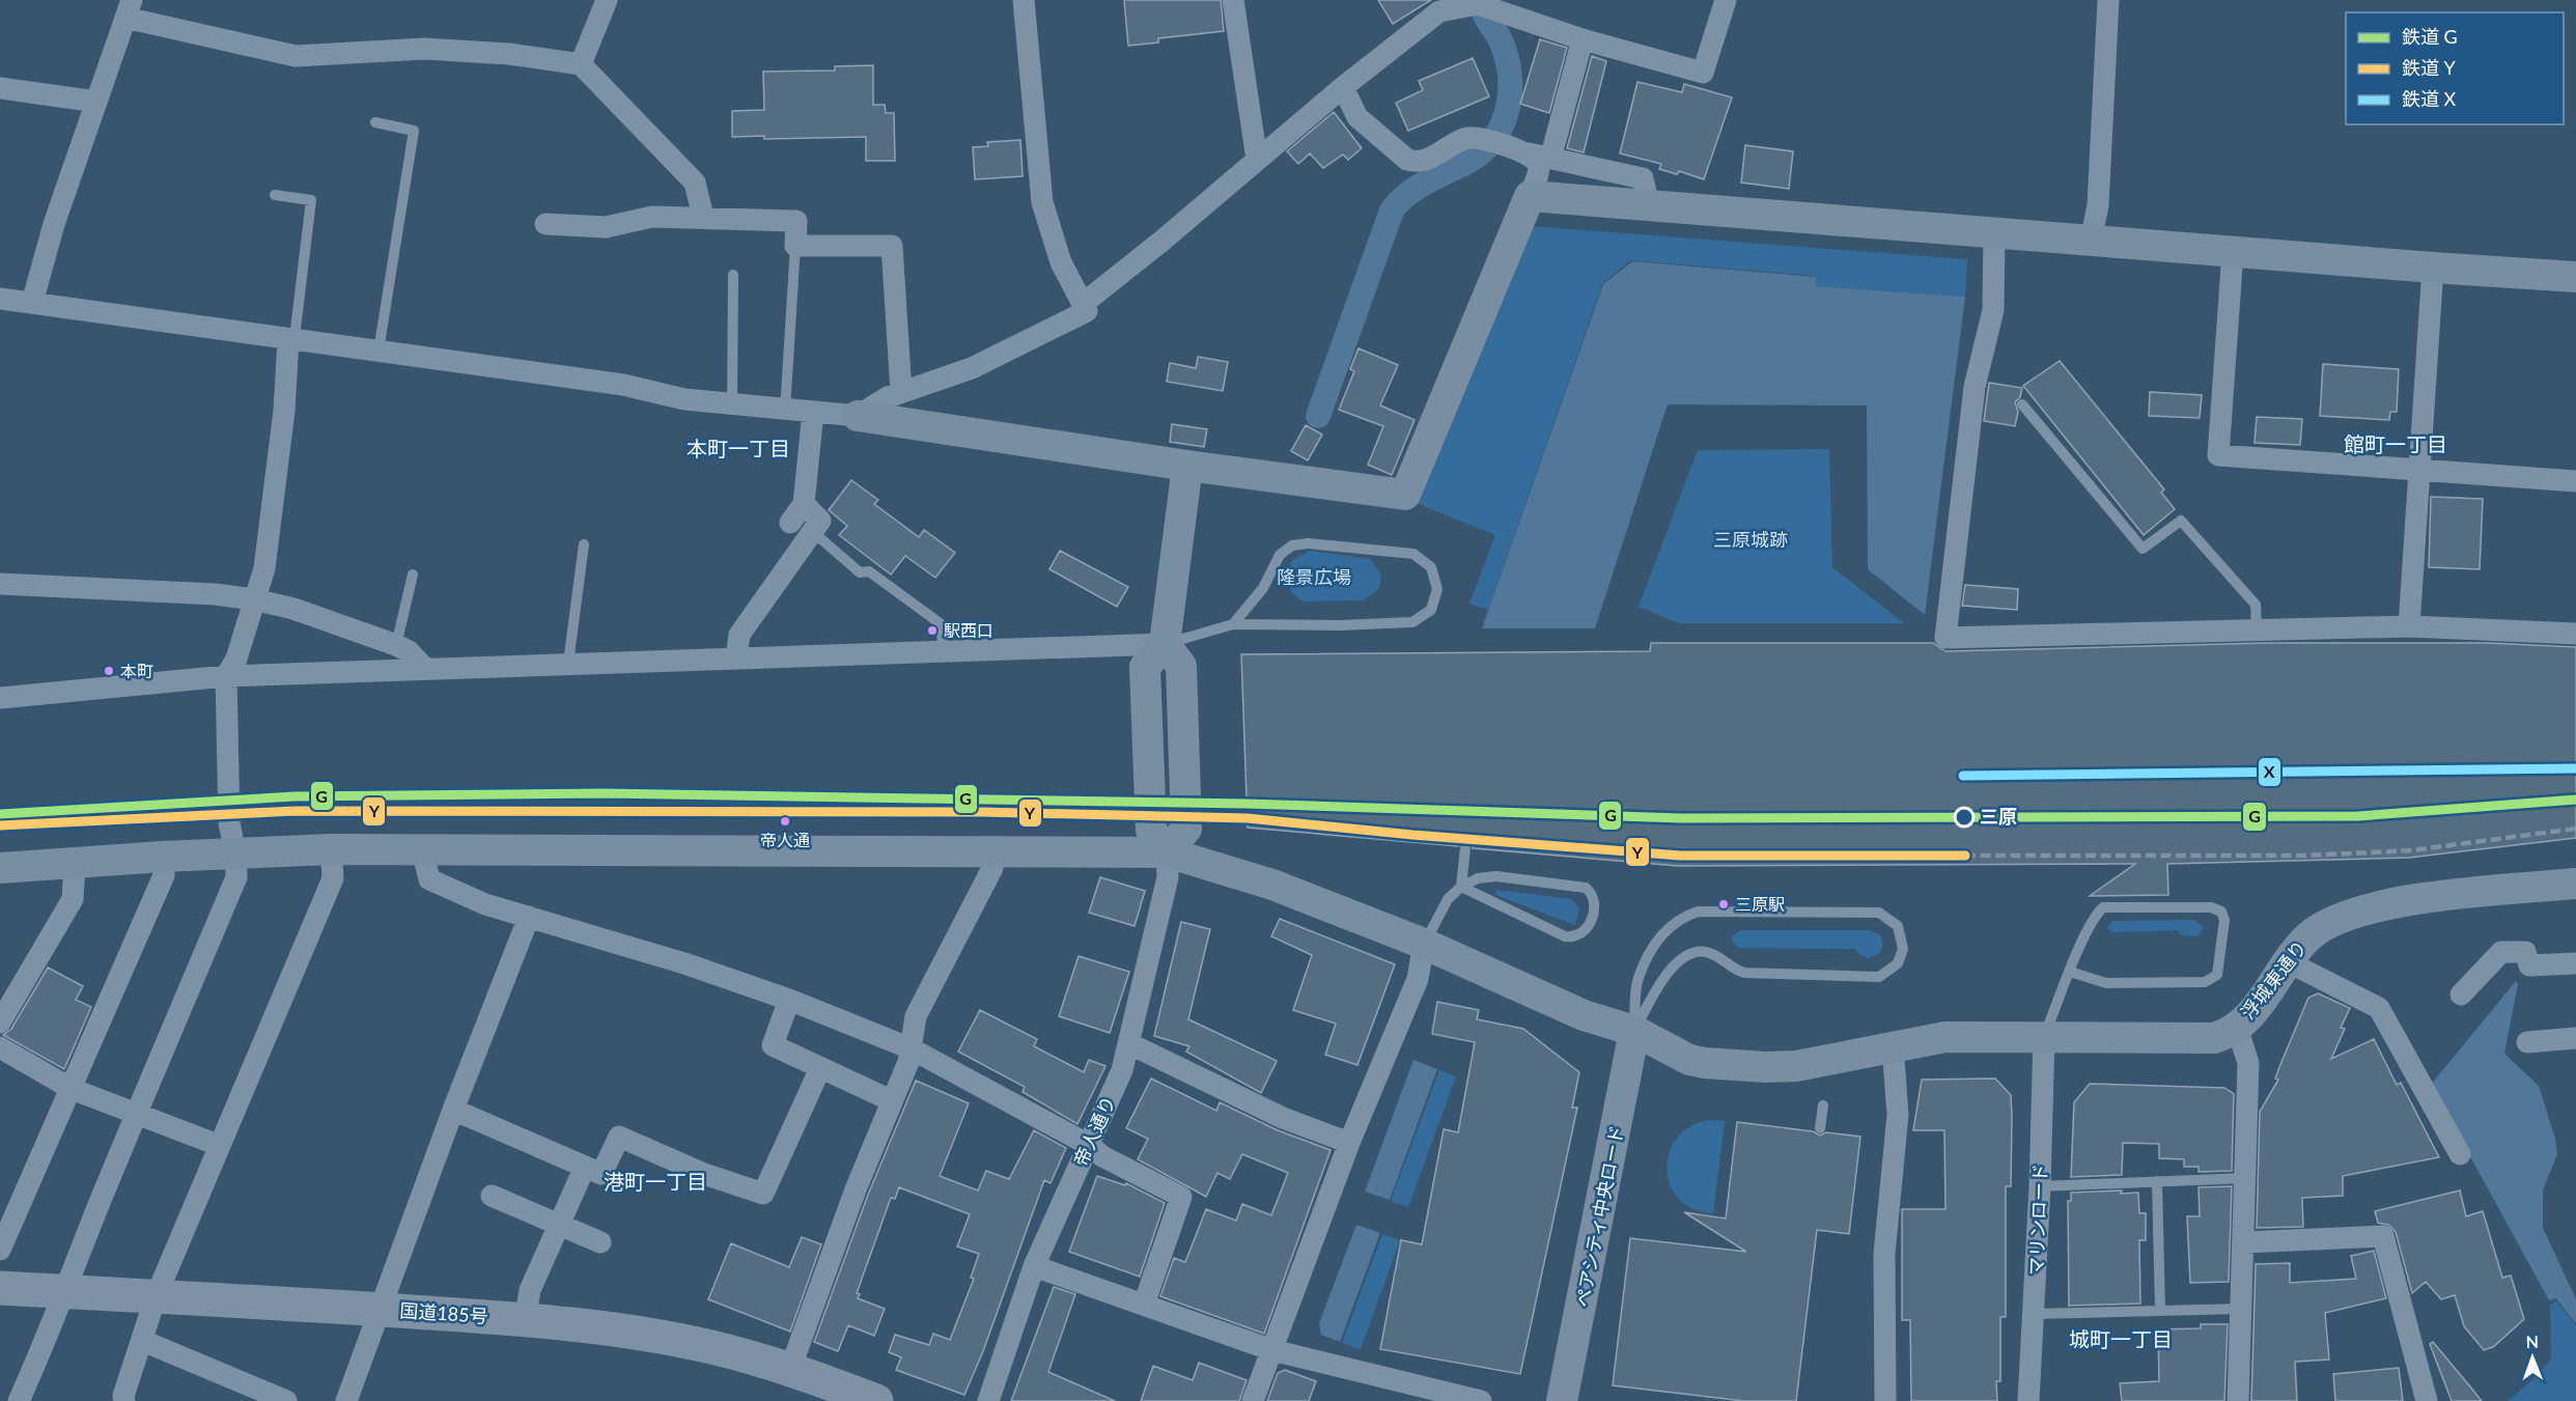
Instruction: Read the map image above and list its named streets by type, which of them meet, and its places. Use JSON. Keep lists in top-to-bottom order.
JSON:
{
  "streets": {
    "highway": ["国道185号"],
    "street": [
      "浮城東通り",
      "帝人通り",
      "ペアシティ中央ロード",
      "マリンロード"
    ]
  },
  "crossings": [
    ["浮城東通り", "帝人通り"],
    ["浮城東通り", "ペアシティ中央ロード"],
    ["浮城東通り", "マリンロード"]
  ],
  "districts": [
    "館町一丁目",
    "本町一丁目",
    "港町一丁目",
    "城町一丁目"
  ],
  "parks": ["三原城跡", "隆景広場"],
  "places": [
    "駅西口",
    "本町",
    "三原",
    "帝人通",
    "三原駅"
  ],
  "lines": ["rail line X", "rail line G", "rail line Y"],
  "legend": ["鉄道 G", "鉄道 Y", "鉄道 X"],
  "north": "top"
}
